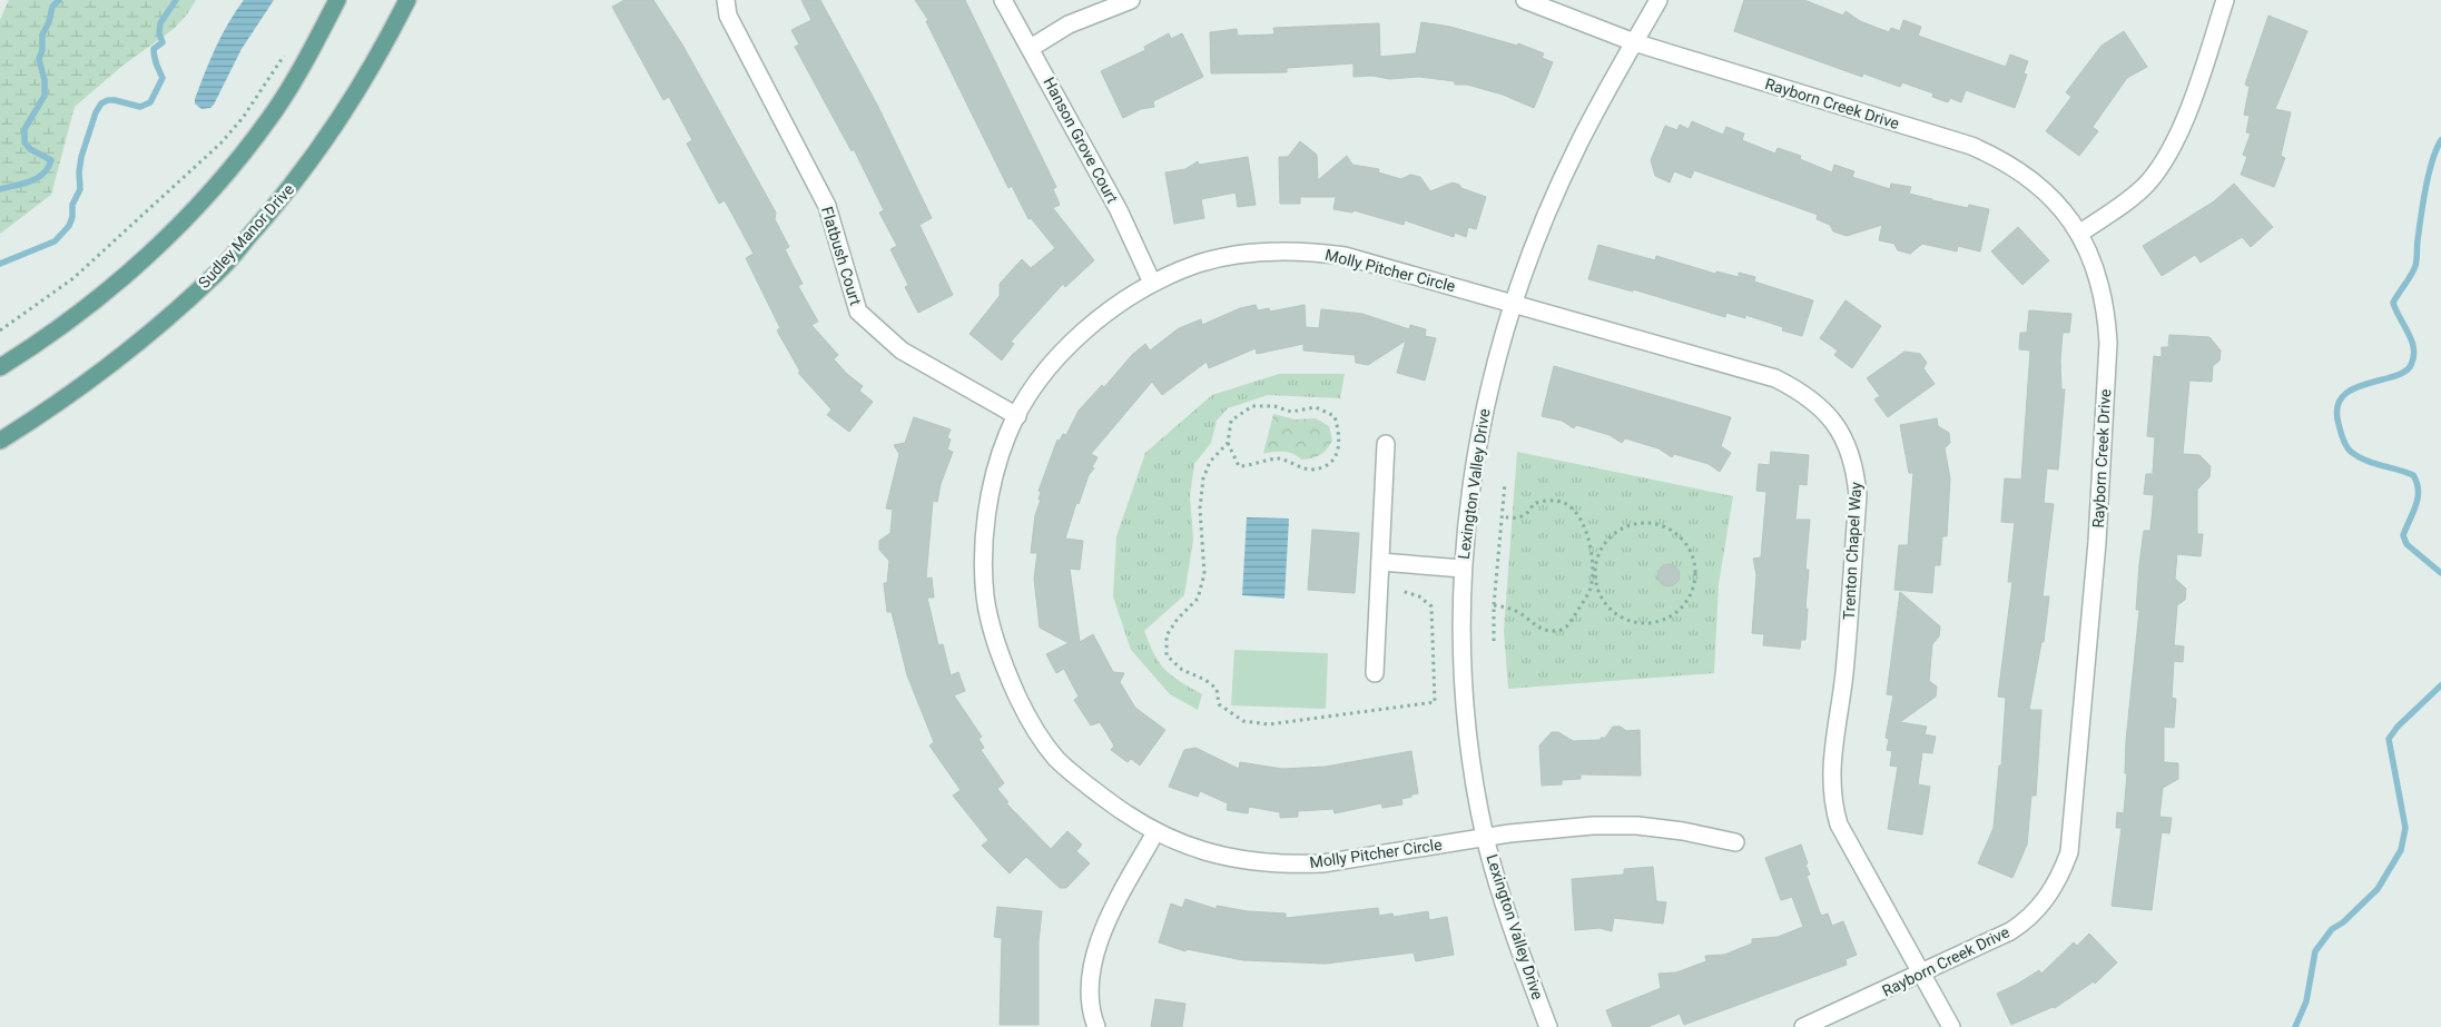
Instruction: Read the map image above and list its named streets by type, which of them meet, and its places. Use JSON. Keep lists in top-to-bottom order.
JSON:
{
  "streets": {
    "main road": ["Sudley Manor Drive"],
    "street": [
      "Rayborn Creek Drive",
      "Hanson Grove Court",
      "Flatbush Court",
      "Molly Pitcher Circle",
      "Lexington Valley Drive",
      "Trenton Chapel Way"
    ]
  },
  "crossings": [
    ["Rayborn Creek Drive", "Lexington Valley Drive"],
    ["Rayborn Creek Drive", "Trenton Chapel Way"],
    ["Hanson Grove Court", "Molly Pitcher Circle"],
    ["Flatbush Court", "Molly Pitcher Circle"],
    ["Molly Pitcher Circle", "Lexington Valley Drive"],
    ["Molly Pitcher Circle", "Trenton Chapel Way"],
    ["Lexington Valley Drive", "Trenton Chapel Way"]
  ]
}
